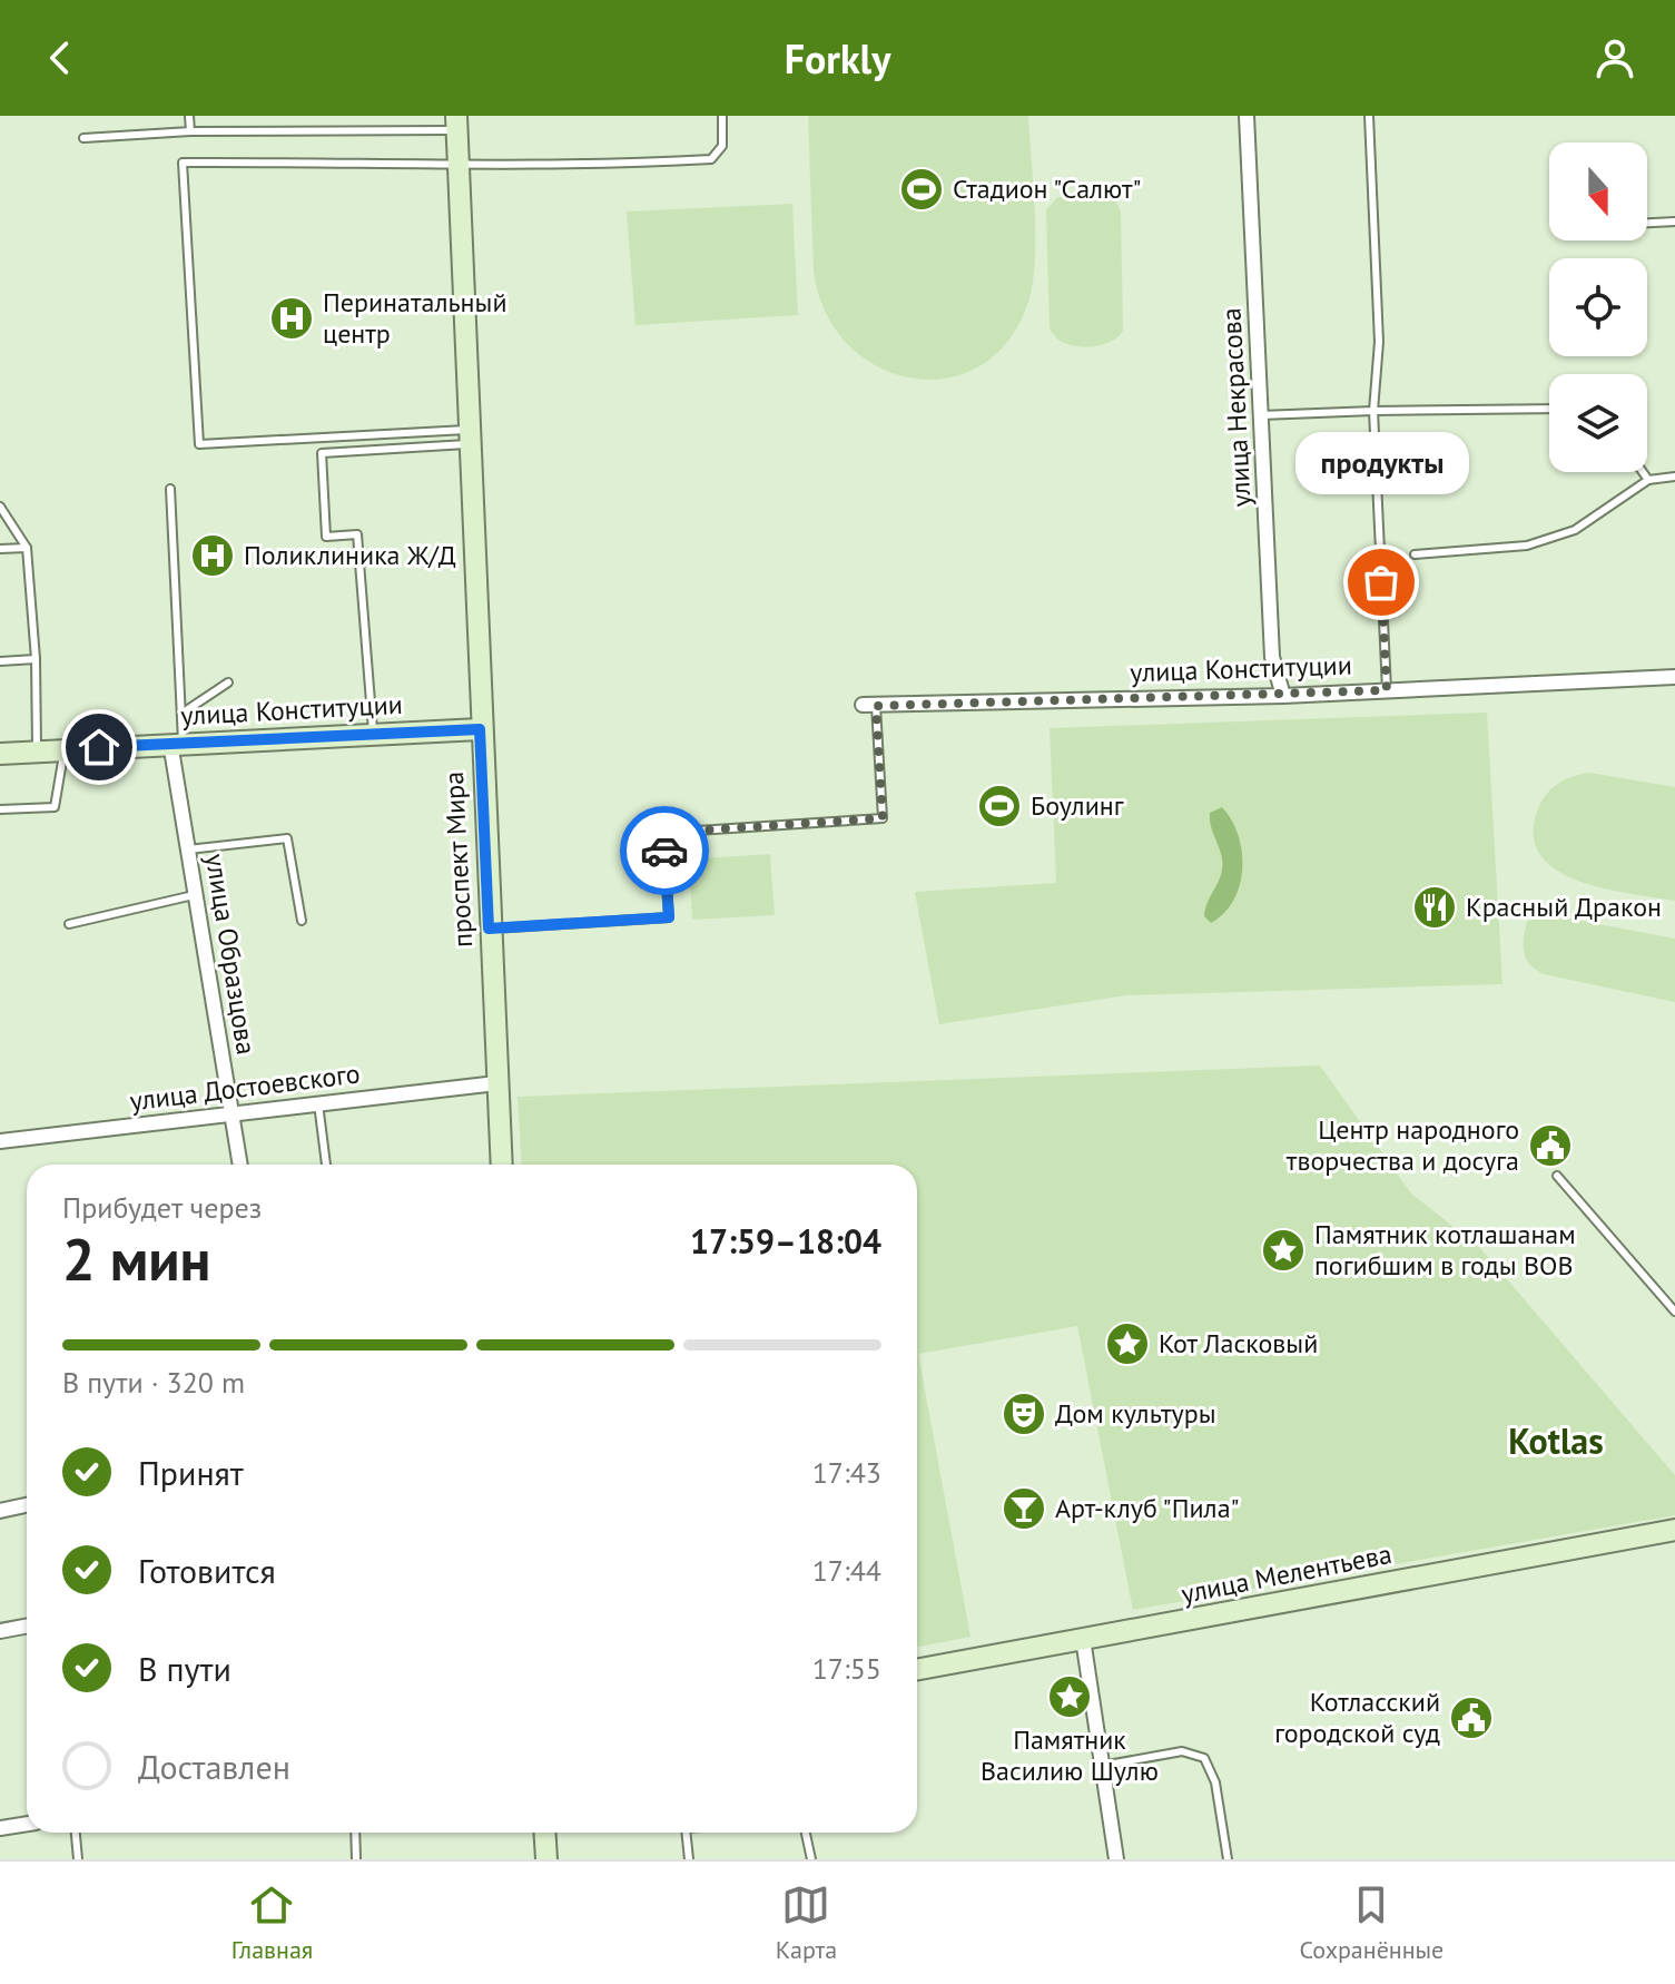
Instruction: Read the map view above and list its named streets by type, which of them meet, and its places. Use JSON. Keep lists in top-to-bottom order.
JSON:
{
  "streets": {
    "street": [
      "улица Некрасова",
      "улица Конституции",
      "проспект Мира",
      "улица Образцова",
      "улица Достоевского",
      "улица Мелентьева"
    ]
  },
  "crossings": [
    ["улица Некрасова", "улица Конституции"],
    ["улица Конституции", "проспект Мира"],
    ["улица Конституции", "улица Образцова"],
    ["проспект Мира", "улица Достоевского"],
    ["улица Образцова", "улица Достоевского"]
  ],
  "districts": ["Kotlas"],
  "places": {
    "sports": ["Стадион \"Салют\"", "Боулинг"],
    "hospital": ["Перинатальный центр", "Поликлиника Ж/Д"],
    "other": ["продукты"],
    "restaurant": ["Красный Дракон"],
    "public building": ["Центр народного творчества и досуга", "Котласский городской суд"],
    "place": ["Памятник котлашанам погибшим в годы ВОВ", "Кот Ласковый", "Памятник Василию Шулю"],
    "theatre": ["Дом культуры"],
    "bar": ["Арт-клуб \"Пила\""]
  },
  "north": "bottom",
  "page": {
    "header": "Forkly",
    "bubble": "продукты",
    "heading": ["2 мин", "Прибудет через", "17:59–18:04"],
    "bar": "В пути · 320 m",
    "list": [
      ["Принят", "17:43"],
      ["Готовится", "17:44"],
      ["В пути", "17:55"],
      "Доставлен"
    ],
    "tabs": ["Главная", "Карта", "Сохранённые"]
  }
}
